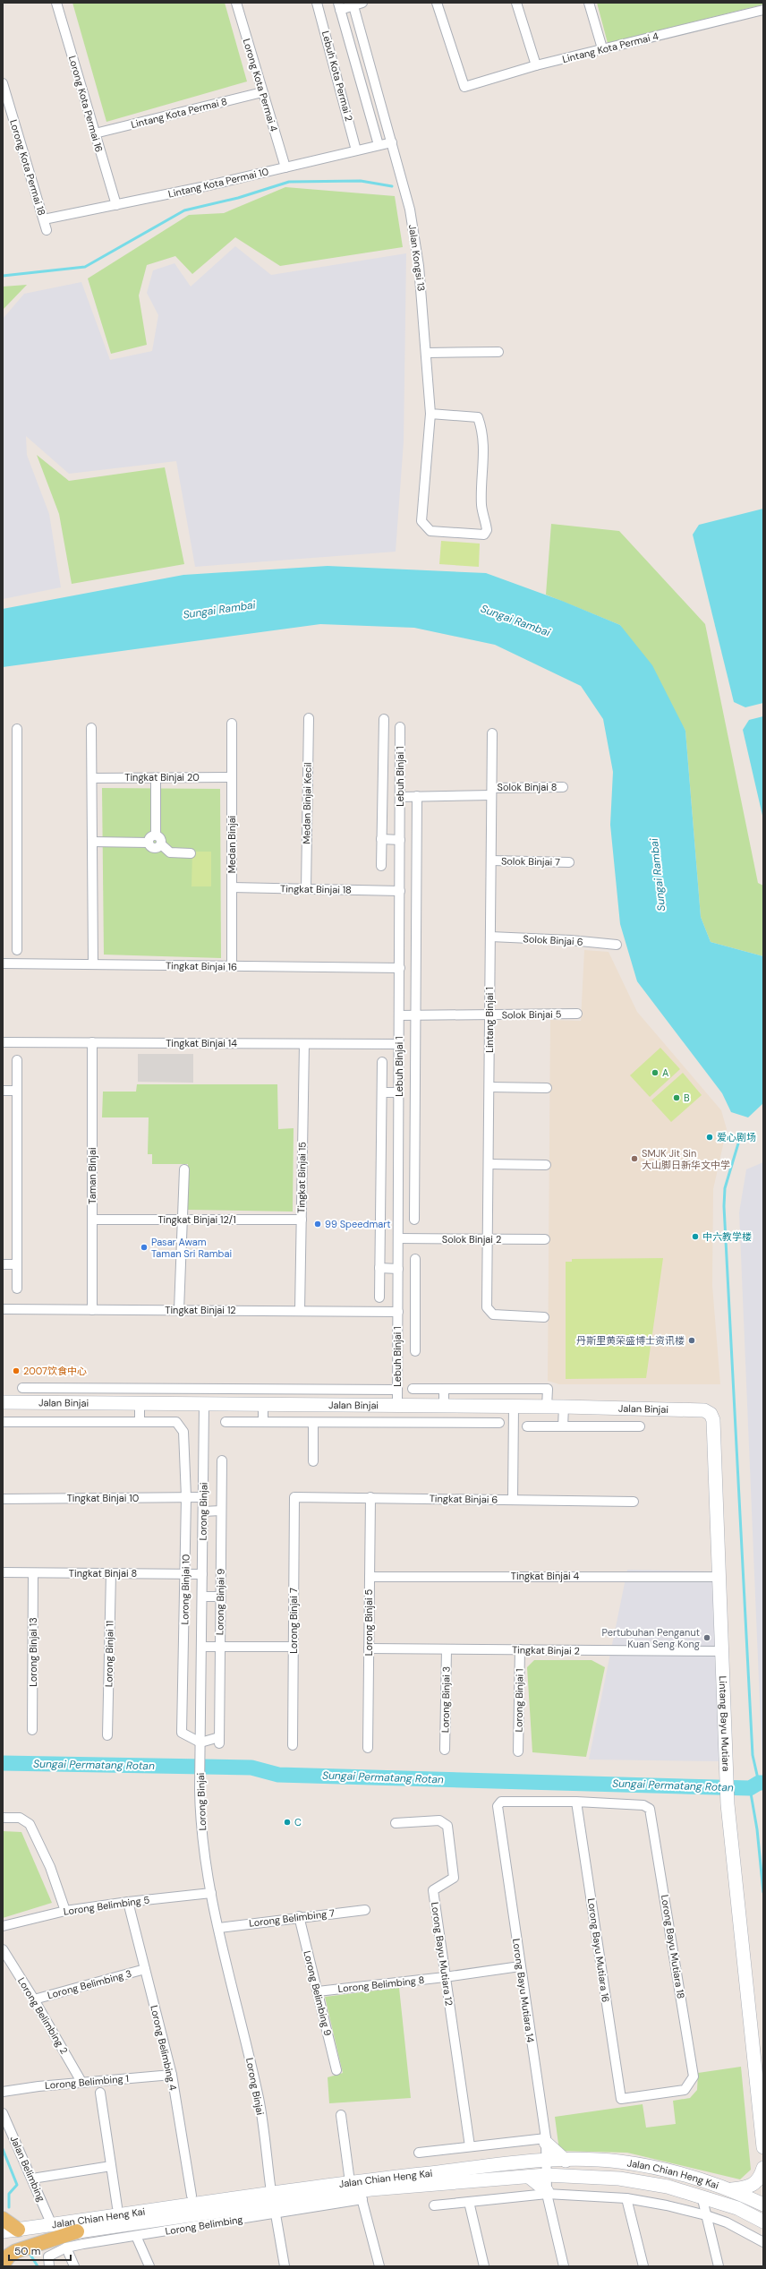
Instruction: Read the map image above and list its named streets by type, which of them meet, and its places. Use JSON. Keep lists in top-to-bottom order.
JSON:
{
  "streets": {
    "main road": ["Jalan Binjai", "Lintang Bayu Mutiara", "Jalan Chian Heng Kai"],
    "street": [
      "Lintang Kota Permai 4",
      "Lebuh Kota Permai 2",
      "Lorong Kota Permai 4",
      "Lorong Kota Permai 16",
      "Lintang Kota Permai 8",
      "Lorong Kota Permai 18",
      "Lintang Kota Permai 10",
      "Jalan Kongsi 13",
      "Lebuh Binjai 1",
      "Tingkat Binjai 20",
      "Solok Binjai 8",
      "Medan Binjai Kecil",
      "Medan Binjai",
      "Solok Binjai 7",
      "Tingkat Binjai 18",
      "Solok Binjai 6",
      "Tingkat Binjai 16",
      "Solok Binjai 5",
      "Lintang Binjai 1",
      "Tingkat Binjai 14",
      "Taman Binjai",
      "Tingkat Binjai 15",
      "Tingkat Binjai 12/1",
      "Solok Binjai 2",
      "Tingkat Binjai 12",
      "Tingkat Binjai 10",
      "Tingkat Binjai 6",
      "Lorong Binjai",
      "Tingkat Binjai 8",
      "Tingkat Binjai 4",
      "Lorong Binjai 10",
      "Lorong Binjai 9",
      "Lorong Binjai 7",
      "Lorong Binjai 5",
      "Tingkat Binjai 2",
      "Lorong Binjai 13",
      "Lorong Binjai 11",
      "Lorong Binjai 3",
      "Lorong Binjai 1",
      "Lorong Belimbing 5",
      "Lorong Belimbing 7",
      "Lorong Bayu Mutiara 18",
      "Lorong Bayu Mutiara 16",
      "Lorong Bayu Mutiara 12",
      "Lorong Belimbing 3",
      "Lorong Belimbing 8",
      "Lorong Bayu Mutiara 14",
      "Lorong Belimbing 9",
      "Lorong Belimbing 2",
      "Lorong Belimbing 4",
      "Lorong Belimbing 1",
      "Jalan Belimbing",
      "Lorong Belimbing"
    ]
  },
  "crossings": [
    ["Lebuh Kota Permai 2", "Lintang Kota Permai 10"],
    ["Lorong Kota Permai 4", "Lintang Kota Permai 8"],
    ["Lorong Kota Permai 4", "Lintang Kota Permai 10"],
    ["Lorong Kota Permai 16", "Lintang Kota Permai 8"],
    ["Lorong Kota Permai 16", "Lintang Kota Permai 10"],
    ["Lorong Kota Permai 18", "Lintang Kota Permai 10"],
    ["Lintang Kota Permai 10", "Jalan Kongsi 13"],
    ["Lebuh Binjai 1", "Solok Binjai 8"],
    ["Lebuh Binjai 1", "Tingkat Binjai 18"],
    ["Lebuh Binjai 1", "Tingkat Binjai 16"],
    ["Lebuh Binjai 1", "Solok Binjai 5"],
    ["Lebuh Binjai 1", "Tingkat Binjai 14"],
    ["Lebuh Binjai 1", "Solok Binjai 2"],
    ["Lebuh Binjai 1", "Tingkat Binjai 12"],
    ["Lebuh Binjai 1", "Jalan Binjai"],
    ["Tingkat Binjai 20", "Medan Binjai"],
    ["Solok Binjai 8", "Lintang Binjai 1"],
    ["Medan Binjai Kecil", "Tingkat Binjai 18"],
    ["Medan Binjai", "Tingkat Binjai 18"],
    ["Medan Binjai", "Tingkat Binjai 16"],
    ["Solok Binjai 7", "Lintang Binjai 1"],
    ["Solok Binjai 6", "Lintang Binjai 1"],
    ["Solok Binjai 5", "Lintang Binjai 1"],
    ["Lintang Binjai 1", "Solok Binjai 2"],
    ["Tingkat Binjai 14", "Taman Binjai"],
    ["Tingkat Binjai 14", "Tingkat Binjai 15"],
    ["Taman Binjai", "Tingkat Binjai 12/1"],
    ["Taman Binjai", "Tingkat Binjai 12"],
    ["Tingkat Binjai 15", "Tingkat Binjai 12/1"],
    ["Tingkat Binjai 15", "Tingkat Binjai 12"],
    ["Jalan Binjai", "Lorong Binjai"],
    ["Jalan Binjai", "Lintang Bayu Mutiara"],
    ["Tingkat Binjai 10", "Lorong Binjai"],
    ["Tingkat Binjai 10", "Lorong Binjai 10"],
    ["Tingkat Binjai 6", "Lorong Binjai 7"],
    ["Tingkat Binjai 6", "Lorong Binjai 5"],
    ["Lorong Binjai", "Tingkat Binjai 8"],
    ["Lorong Binjai", "Lorong Binjai 10"],
    ["Lorong Binjai", "Lorong Binjai 9"],
    ["Lorong Binjai", "Lorong Belimbing 5"],
    ["Lorong Binjai", "Lorong Belimbing 7"],
    ["Lorong Binjai", "Jalan Chian Heng Kai"],
    ["Lorong Binjai", "Lorong Belimbing"],
    ["Tingkat Binjai 8", "Lorong Binjai 10"],
    ["Tingkat Binjai 8", "Lorong Binjai 13"],
    ["Tingkat Binjai 8", "Lorong Binjai 11"],
    ["Tingkat Binjai 4", "Lorong Binjai 5"],
    ["Tingkat Binjai 4", "Lintang Bayu Mutiara"],
    ["Lorong Binjai 10", "Lorong Binjai 9"],
    ["Lorong Binjai 5", "Tingkat Binjai 2"],
    ["Tingkat Binjai 2", "Lorong Binjai 3"],
    ["Tingkat Binjai 2", "Lorong Binjai 1"],
    ["Tingkat Binjai 2", "Lintang Bayu Mutiara"],
    ["Lorong Belimbing 5", "Lorong Belimbing 4"],
    ["Lorong Belimbing 7", "Lorong Belimbing 9"],
    ["Lorong Bayu Mutiara 18", "Lorong Bayu Mutiara 16"],
    ["Lorong Bayu Mutiara 18", "Lorong Bayu Mutiara 14"],
    ["Lorong Bayu Mutiara 16", "Lorong Bayu Mutiara 14"],
    ["Lorong Bayu Mutiara 12", "Lorong Belimbing 8"],
    ["Lorong Belimbing 3", "Lorong Belimbing 2"],
    ["Lorong Belimbing 3", "Lorong Belimbing 4"],
    ["Lorong Belimbing 8", "Lorong Bayu Mutiara 14"],
    ["Lorong Belimbing 8", "Lorong Belimbing 9"],
    ["Lorong Bayu Mutiara 14", "Jalan Chian Heng Kai"],
    ["Lorong Belimbing 2", "Lorong Belimbing 1"],
    ["Lorong Belimbing 4", "Lorong Belimbing 1"],
    ["Jalan Belimbing", "Jalan Chian Heng Kai"],
    ["Jalan Chian Heng Kai", "Lorong Belimbing"]
  ],
  "water": ["Sungai Rambai", "Sungai Permatang Rotan"],
  "places": [
    "A",
    "B",
    "爱心剧场",
    "SMJK Jit Sin 大山脚日新华文中学",
    "99 Speedmart",
    "中六教学楼",
    "Pasar Awam Taman Sri Rambai",
    "丹斯里黄荣盛博士资讯楼",
    "2007饮食中心",
    "Pertubuhan Penganut Kuan Seng Kong",
    "C"
  ],
  "scale_bar": "50 m"
}
